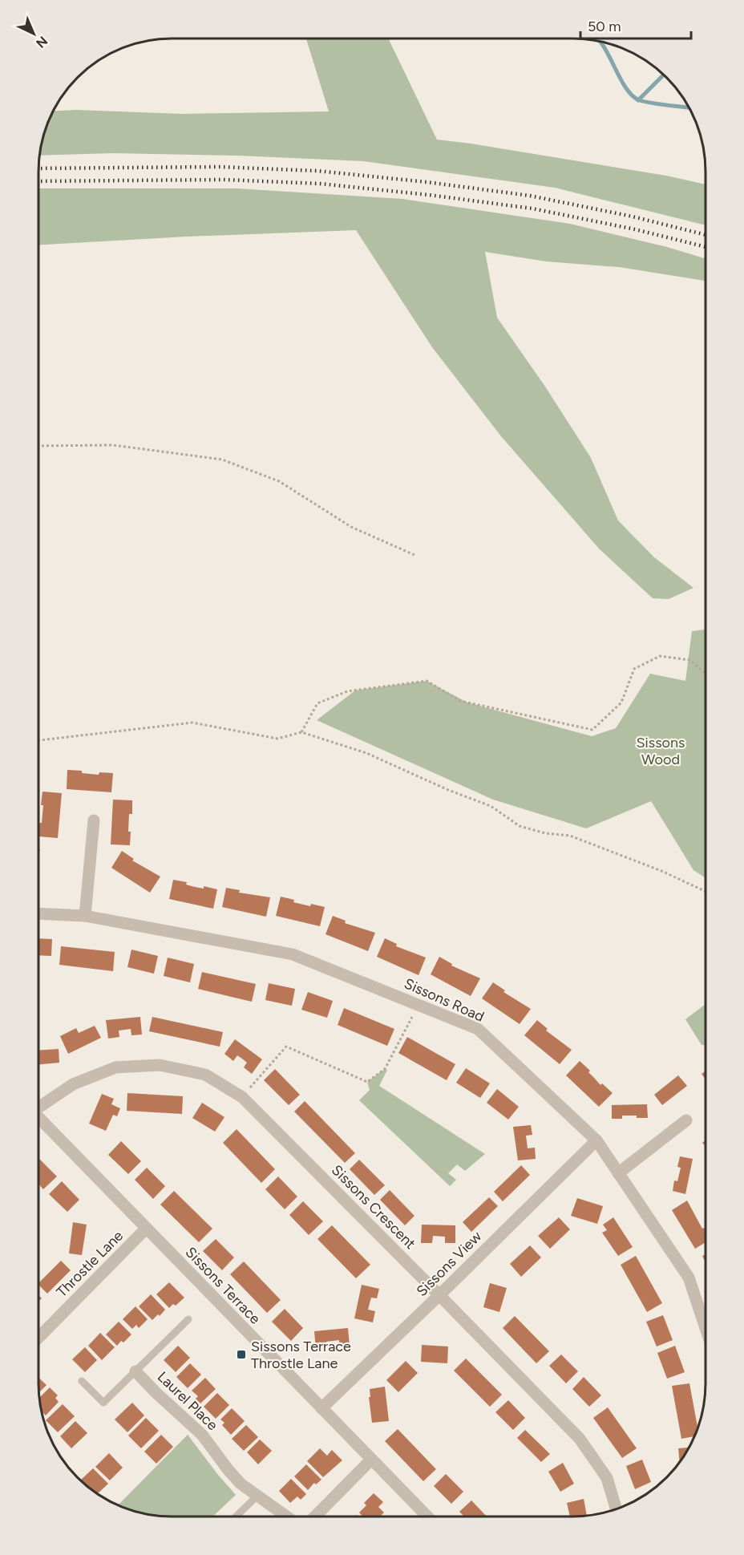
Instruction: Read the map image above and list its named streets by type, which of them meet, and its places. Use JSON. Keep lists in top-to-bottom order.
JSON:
{
  "streets": {
    "street": [
      "Sissons Road",
      "Sissons Crescent",
      "Throstle Lane",
      "Sissons View",
      "Sissons Terrace",
      "Laurel Place"
    ]
  },
  "crossings": [
    ["Sissons Road", "Sissons View"],
    ["Sissons Crescent", "Sissons View"],
    ["Throstle Lane", "Sissons Terrace"],
    ["Sissons View", "Sissons Terrace"]
  ],
  "parks": ["Sissons Wood"],
  "places": {
    "transit": ["Sissons Terrace Throstle Lane"]
  },
  "scale_bar": "50 m",
  "north": "bottom right"
}
